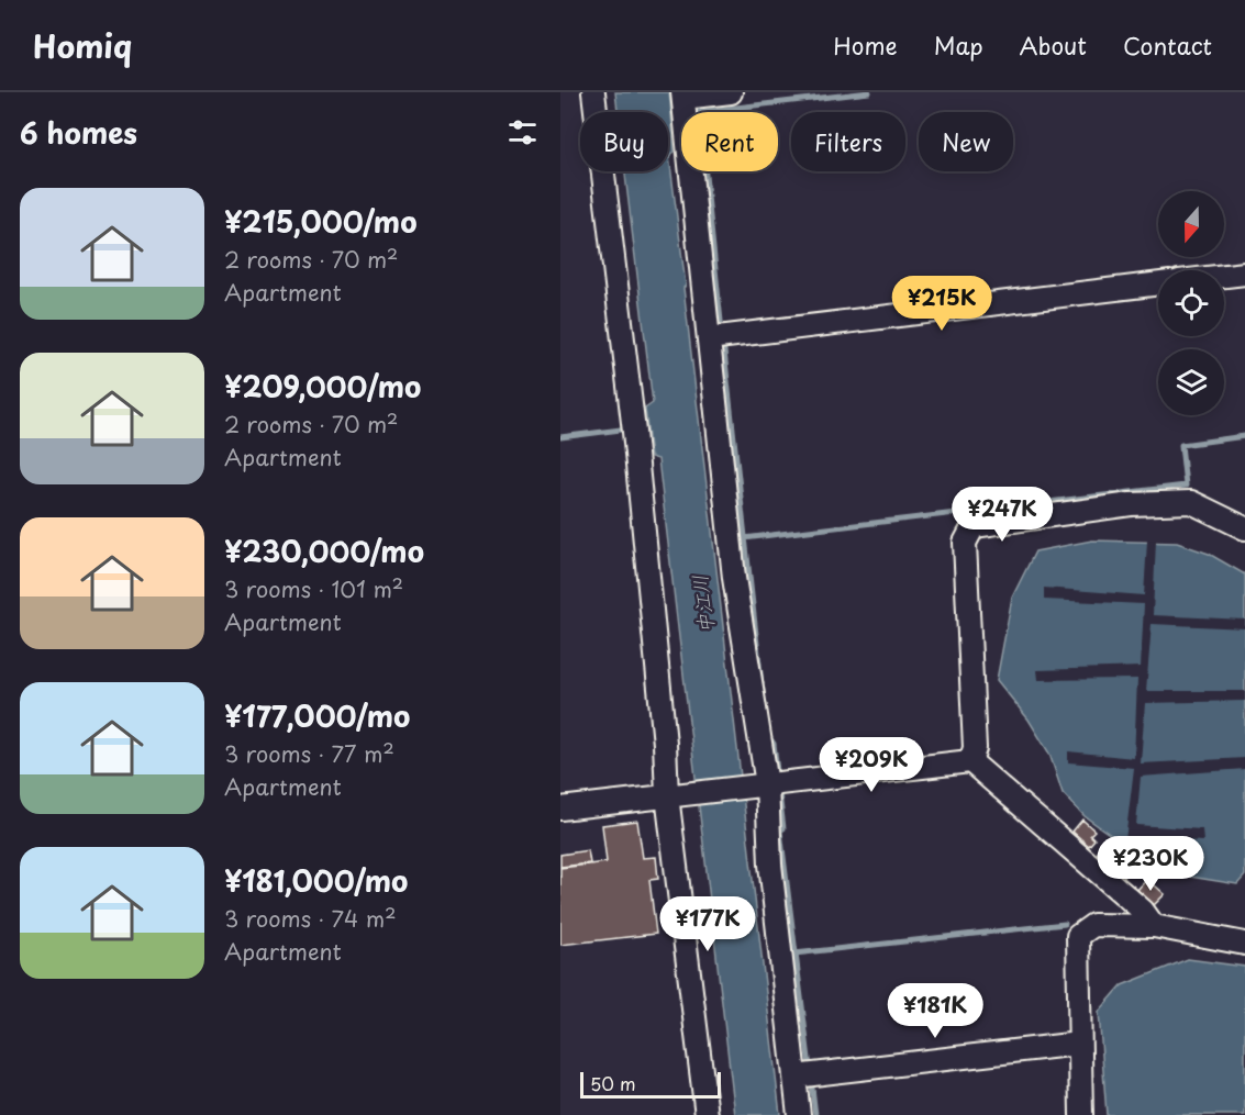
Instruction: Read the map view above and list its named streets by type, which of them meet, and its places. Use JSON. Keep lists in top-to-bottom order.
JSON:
{
  "water": ["中江川"],
  "scale_bar": "50 m",
  "north": "bottom",
  "page": {
    "header": "Homiq",
    "nav": [
      "Home",
      "Map",
      "About",
      "Contact"
    ],
    "heading": "6 homes",
    "chip": [
      "Buy",
      "Rent",
      "Filters",
      "New"
    ],
    "list": [
      {
        "name": "¥215,000/mo",
        "note": "2 rooms · 70 m² · Apartment"
      },
      {
        "name": "¥209,000/mo",
        "note": "2 rooms · 70 m² · Apartment"
      },
      {
        "name": "¥230,000/mo",
        "note": "3 rooms · 101 m² · Apartment"
      },
      {
        "name": "¥177,000/mo",
        "note": "3 rooms · 77 m² · Apartment"
      },
      {
        "name": "¥181,000/mo",
        "note": "3 rooms · 74 m² · Apartment"
      }
    ],
    "price": [
      "¥215K",
      "¥247K",
      "¥209K",
      "¥230K",
      "¥177K",
      "¥181K"
    ],
    "scale": "50 m"
  }
}
